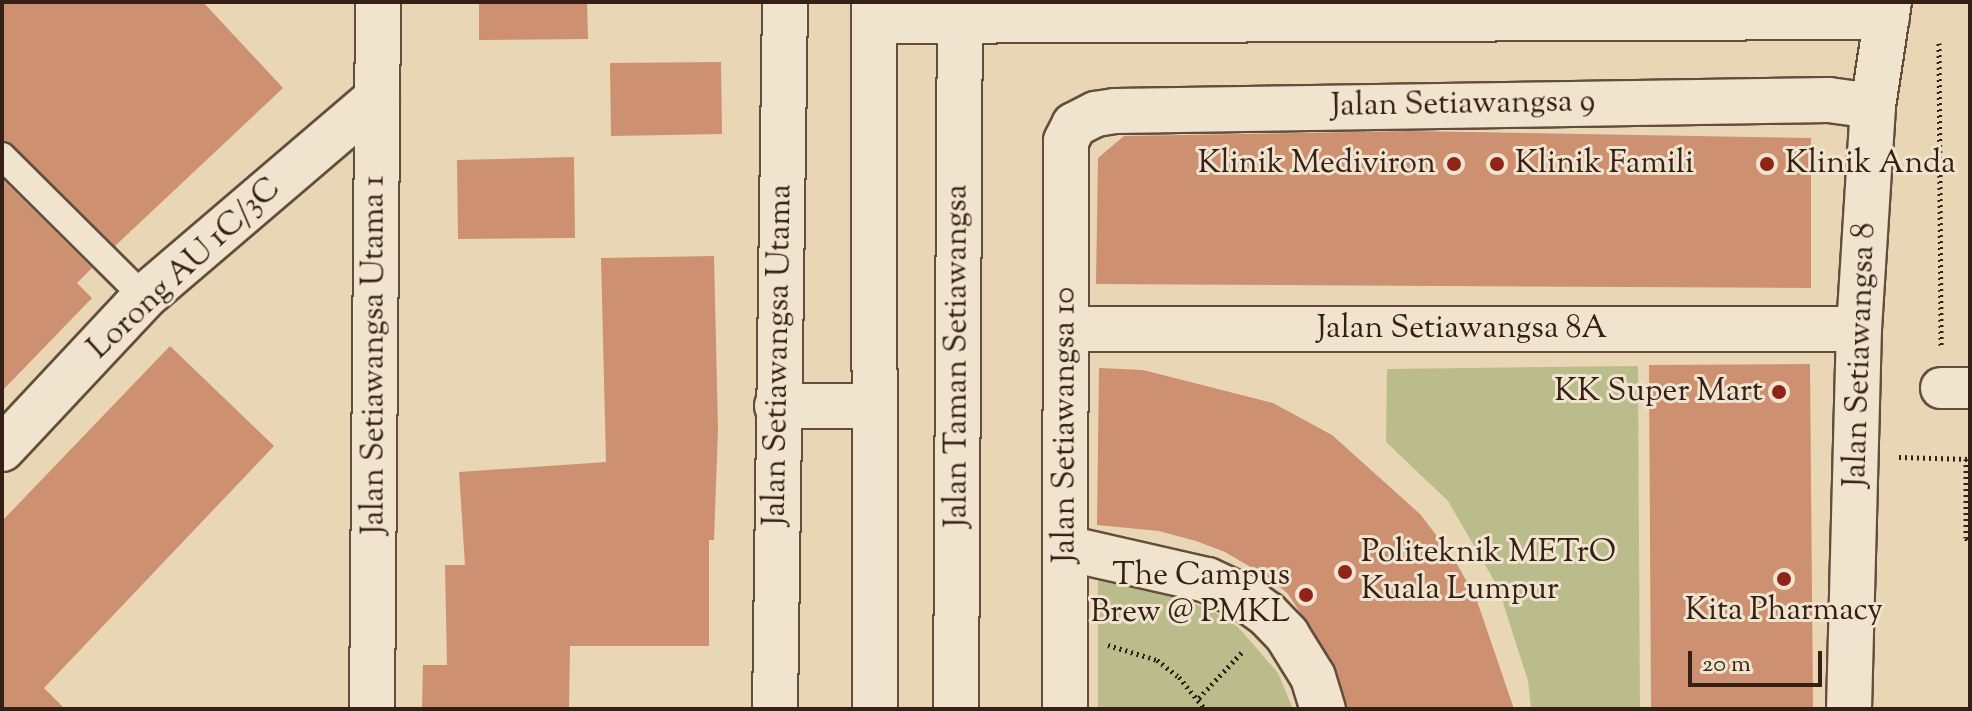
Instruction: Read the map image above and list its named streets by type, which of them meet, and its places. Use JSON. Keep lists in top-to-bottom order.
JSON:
{
  "streets": {
    "street": [
      "Jalan Setiawangsa 9",
      "Lorong AU 1C/3C",
      "Jalan Setiawangsa 8A",
      "Jalan Setiawangsa Utama 1",
      "Jalan Setiawangsa Utama",
      "Jalan Setiawangsa 8",
      "Jalan Taman Setiawangsa",
      "Jalan Setiawangsa 10"
    ]
  },
  "crossings": [
    ["Jalan Setiawangsa 9", "Jalan Setiawangsa 8"],
    ["Jalan Setiawangsa 9", "Jalan Setiawangsa 10"],
    ["Lorong AU 1C/3C", "Jalan Setiawangsa Utama 1"],
    ["Jalan Setiawangsa 8A", "Jalan Setiawangsa 8"],
    ["Jalan Setiawangsa 8A", "Jalan Setiawangsa 10"]
  ],
  "places": [
    "Klinik Mediviron",
    "Klinik Famili",
    "Klinik Anda",
    "KK Super Mart",
    "Politeknik METrO Kuala Lumpur",
    "Kita Pharmacy",
    "The Campus Brew @ PMKL"
  ],
  "scale_bar": "20 m"
}
